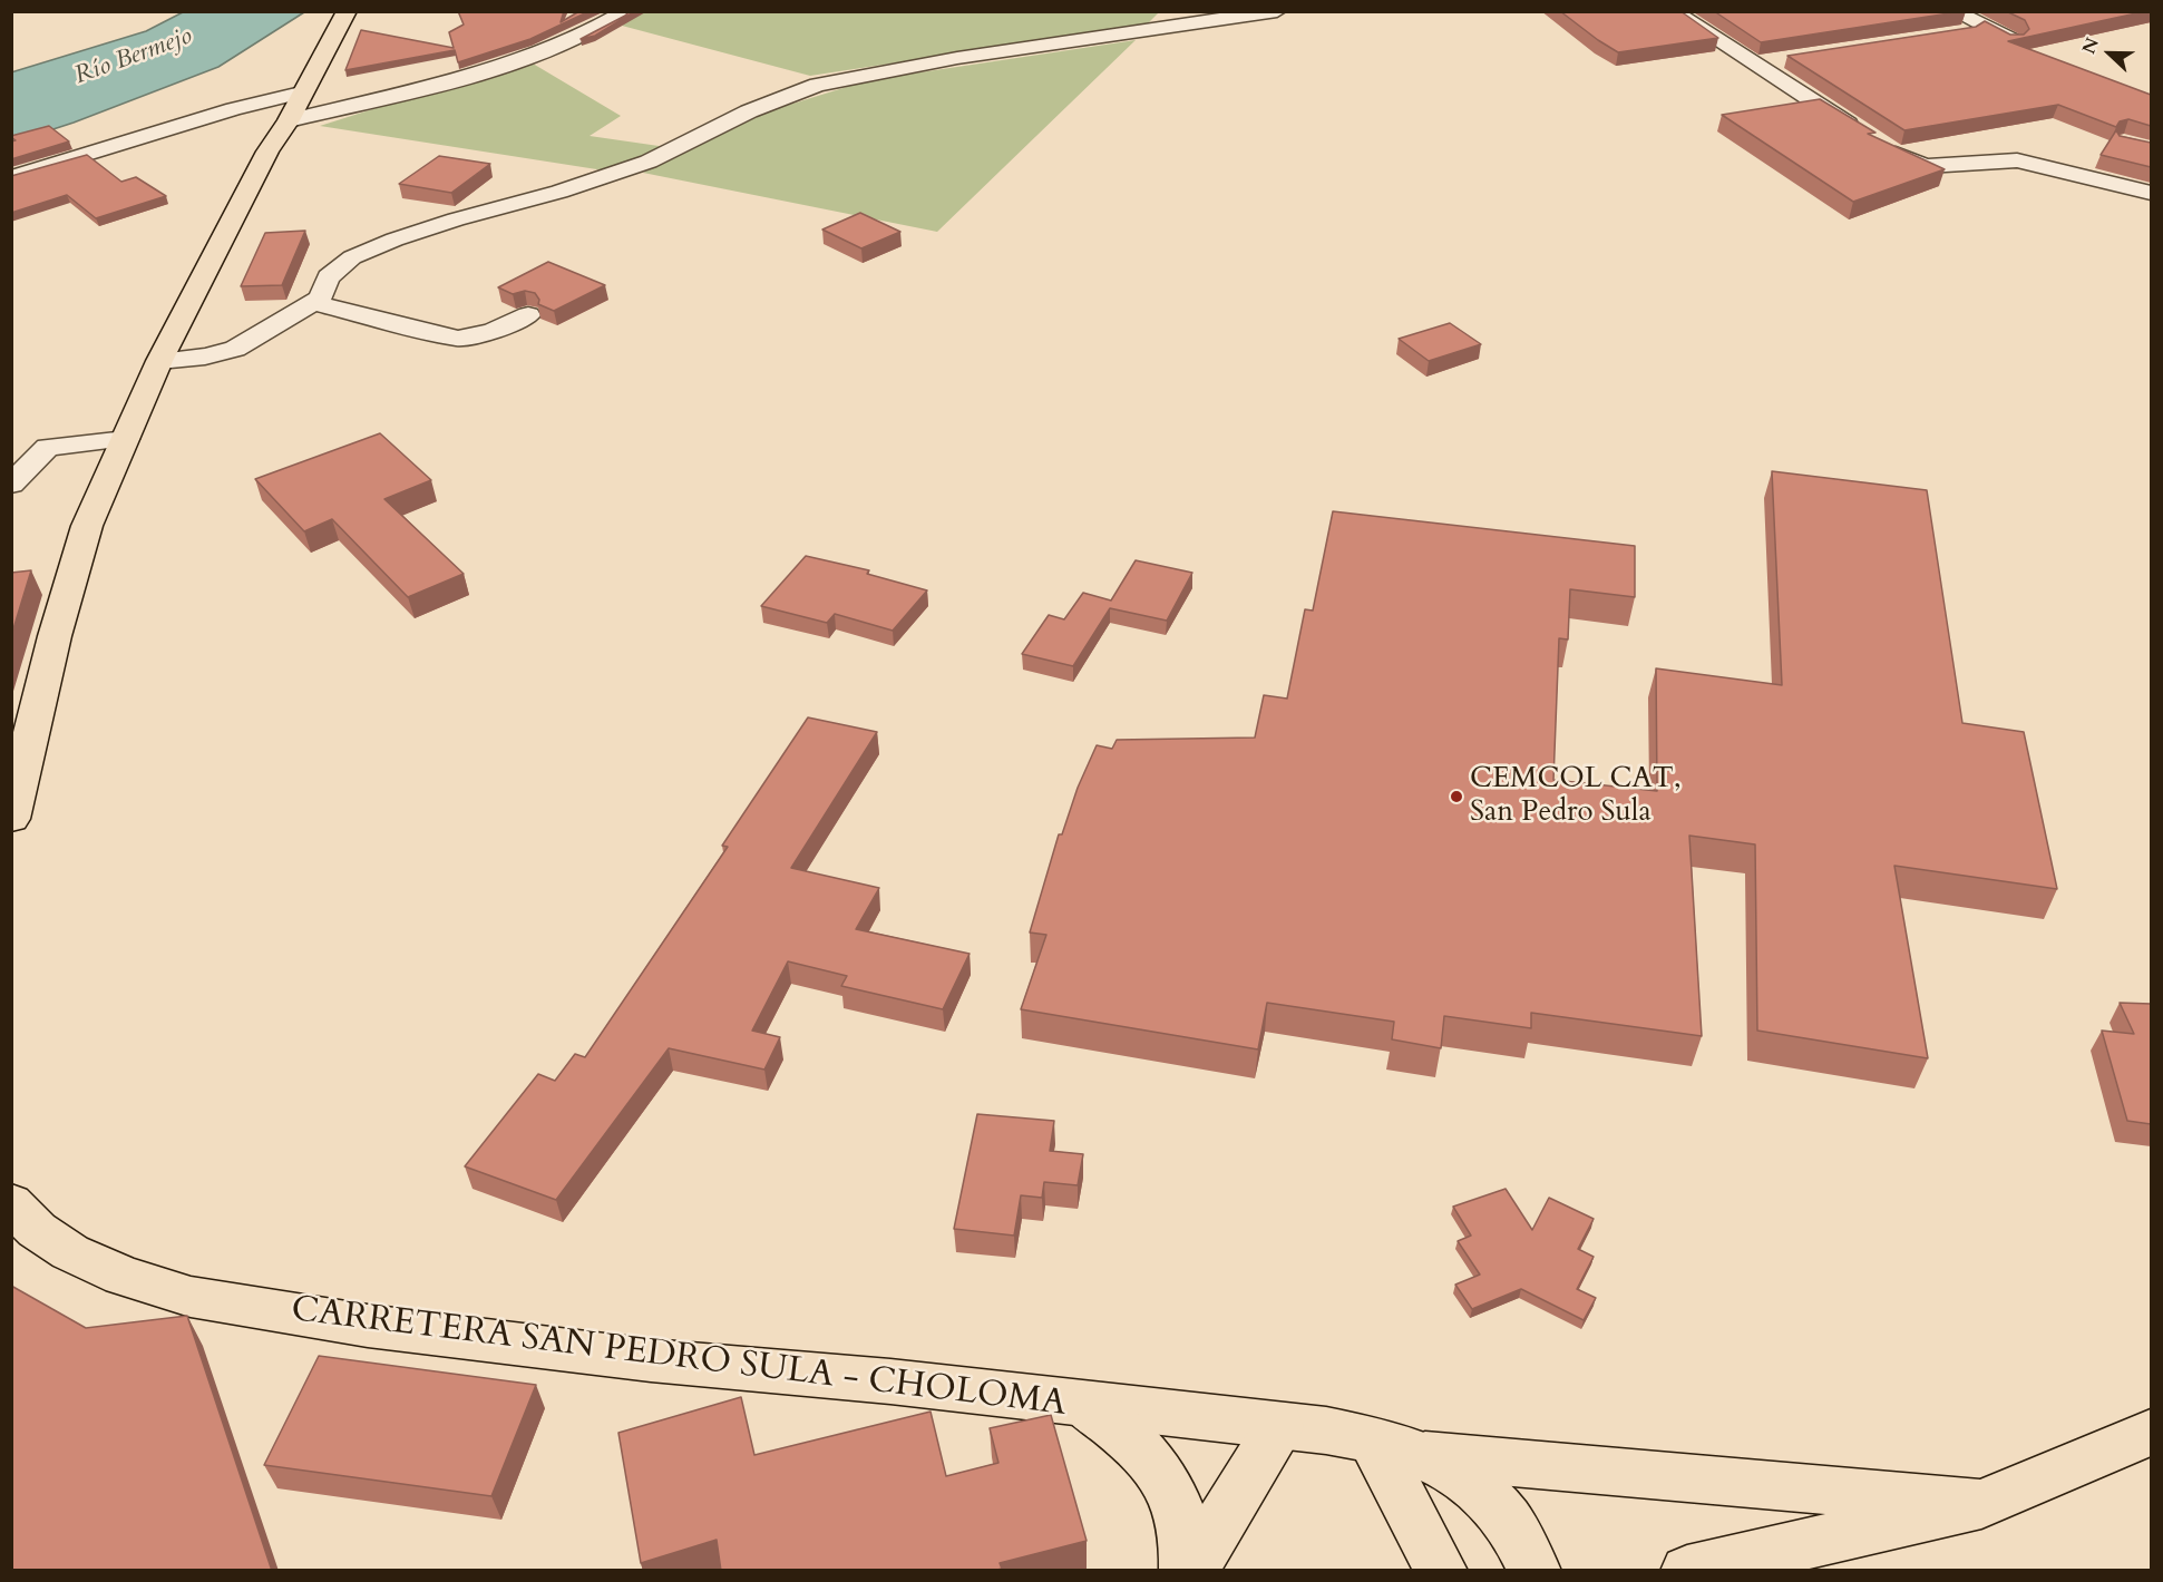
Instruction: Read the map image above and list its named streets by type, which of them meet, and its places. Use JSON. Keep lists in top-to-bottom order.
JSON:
{
  "streets": {
    "main road": ["CARRETERA SAN PEDRO SULA - CHOLOMA"]
  },
  "water": ["Río Bermejo"],
  "places": ["CEMCOL CAT, San Pedro Sula"],
  "north": "left"
}
